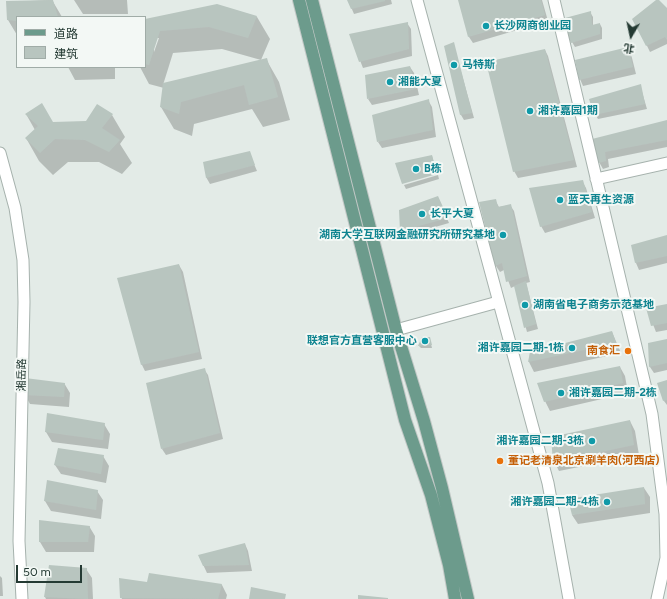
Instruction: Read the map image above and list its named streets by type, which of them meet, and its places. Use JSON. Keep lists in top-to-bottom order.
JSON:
{
  "streets": {
    "street": ["湘岳路"]
  },
  "places": [
    "长沙网商创业园",
    "马特斯",
    "湘能大夏",
    "湘许嘉园1期",
    "B栋",
    "蓝天再生资源",
    "长平大夏",
    "湖南大学互联网金融研究所研究基地",
    "湖南省电子商务示范基地",
    "联想官方直营客服中心",
    "湘许嘉园二期-1栋",
    "南食汇",
    "湘许嘉园二期-2栋",
    "湘许嘉园二期-3栋",
    "董记老清泉北京涮羊肉(河西店)",
    "湘许嘉园二期-4栋"
  ],
  "legend": ["道路", "建筑"],
  "scale_bar": "50 m",
  "north": "bottom"
}
